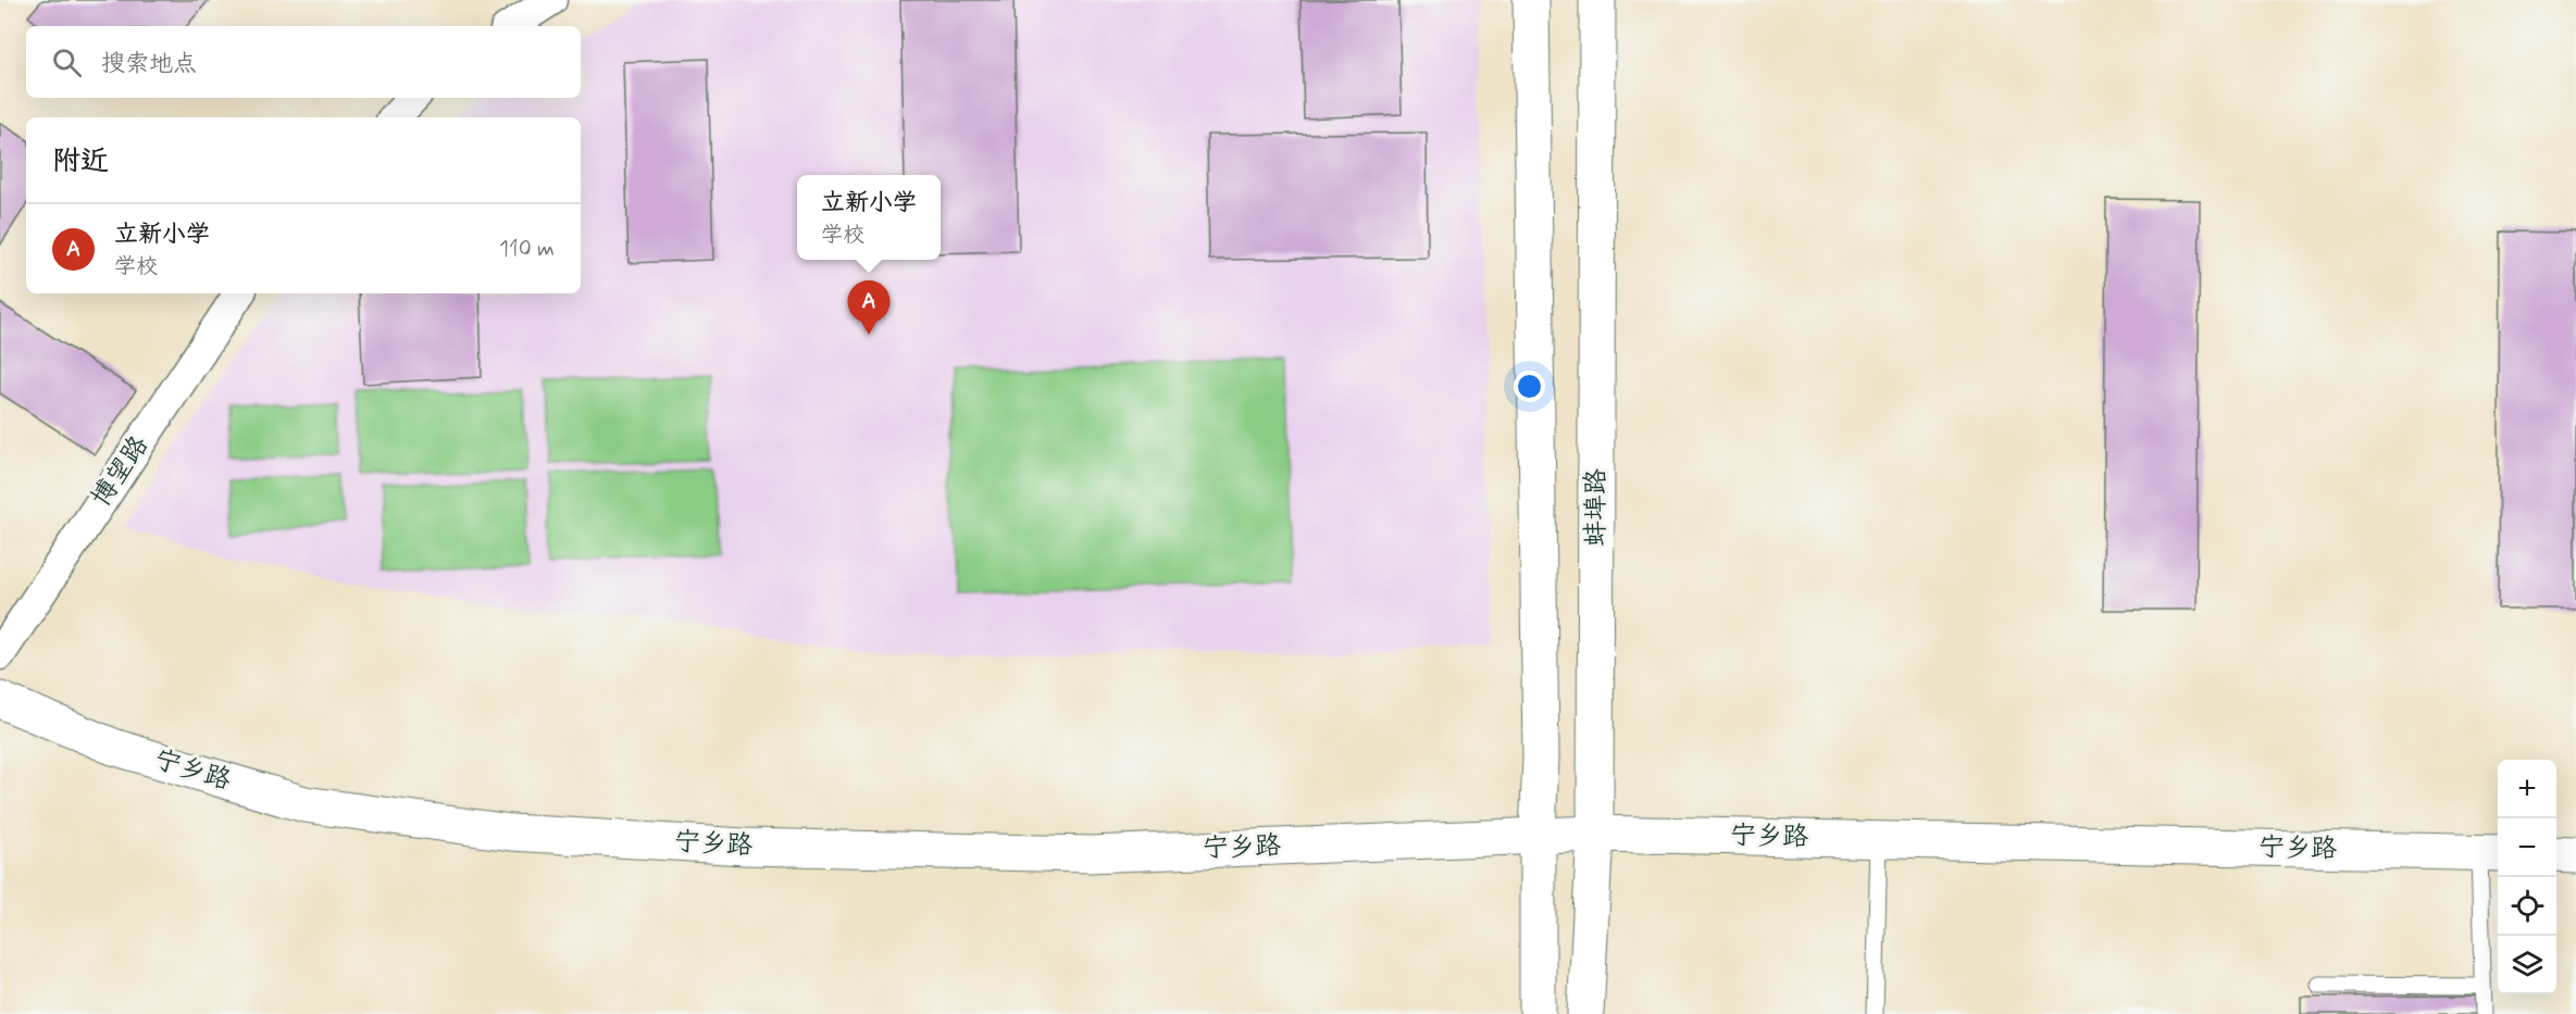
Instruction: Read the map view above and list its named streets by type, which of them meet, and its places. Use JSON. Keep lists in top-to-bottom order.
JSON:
{
  "streets": {
    "street": ["博望路", "蚌埠路", "宁乡路"]
  },
  "crossings": [
    ["蚌埠路", "宁乡路"]
  ],
  "page": {
    "search": "搜索地点",
    "heading": "附近",
    "popup": ["立新小学", "学校"],
    "list": [
      {
        "mark": "A",
        "name": "立新小学",
        "note": "学校",
        "value": "110 m"
      }
    ],
    "pins": "A",
    "map_buttons": ["+", "−"]
  }
}
